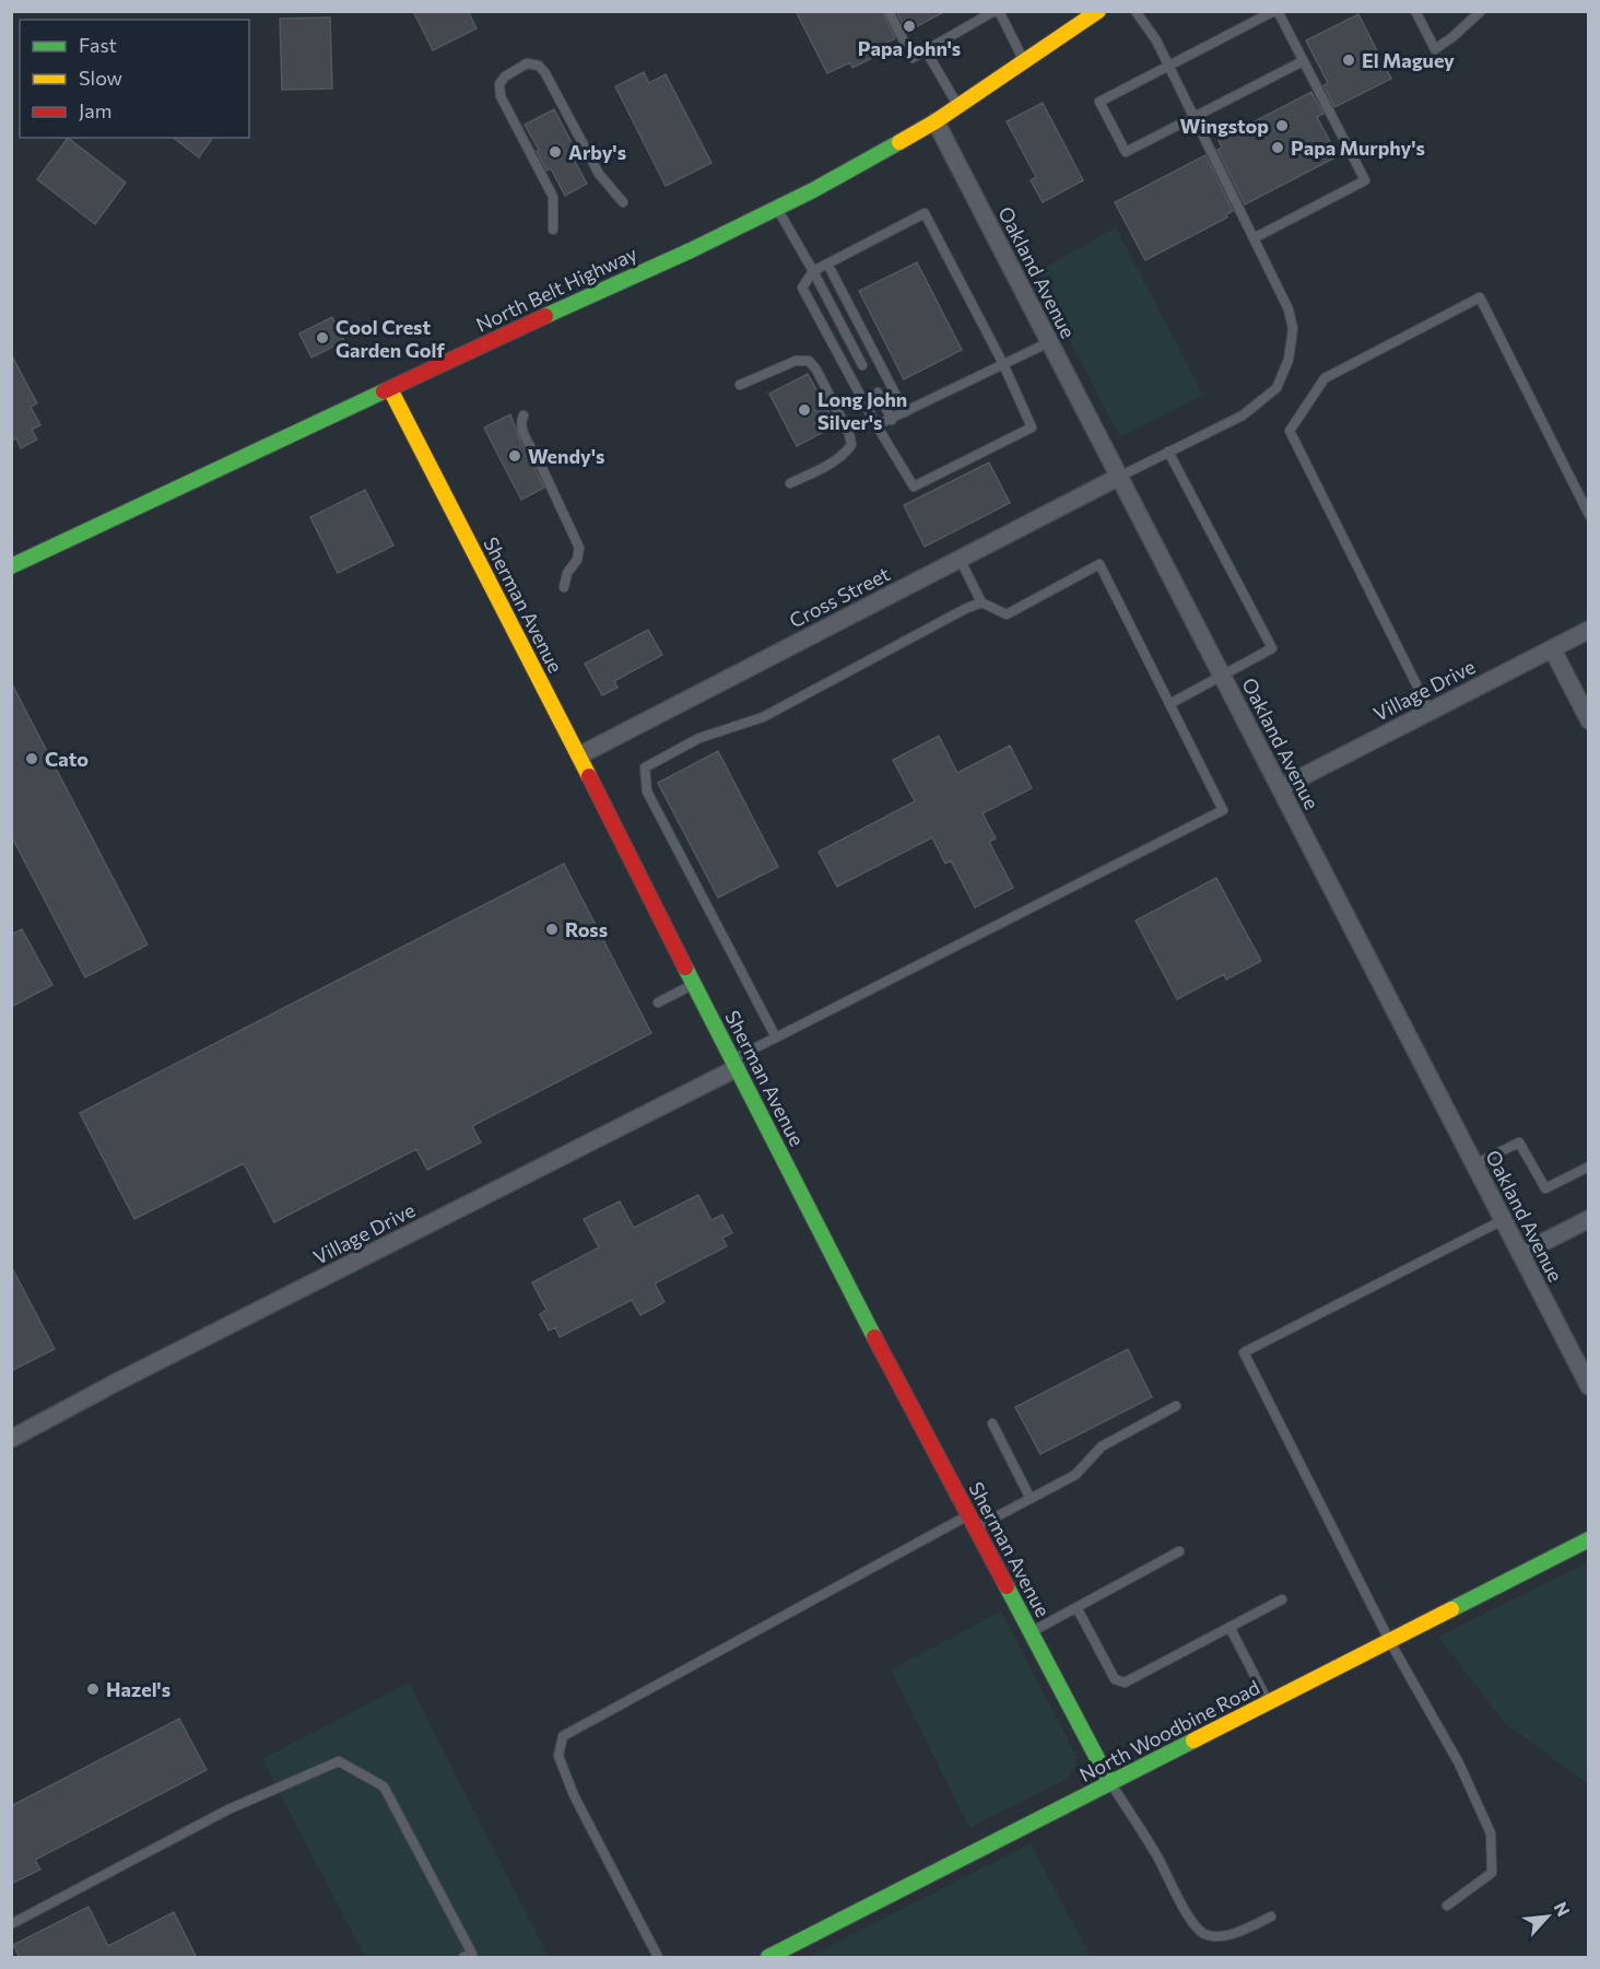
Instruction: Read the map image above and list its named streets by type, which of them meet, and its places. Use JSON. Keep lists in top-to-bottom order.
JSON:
{
  "streets": {
    "street": [
      "Oakland Avenue",
      "North Belt Highway",
      "Cross Street",
      "Sherman Avenue",
      "Village Drive",
      "North Woodbine Road"
    ]
  },
  "crossings": [
    ["Oakland Avenue", "North Belt Highway"],
    ["Oakland Avenue", "Cross Street"],
    ["Oakland Avenue", "Village Drive"],
    ["North Belt Highway", "Sherman Avenue"],
    ["Cross Street", "Sherman Avenue"],
    ["Sherman Avenue", "Village Drive"],
    ["Sherman Avenue", "North Woodbine Road"]
  ],
  "places": [
    "Papa John's",
    "El Maguey",
    "Wingstop",
    "Papa Murphy's",
    "Arby's",
    "Cool Crest Garden Golf",
    "Long John Silver's",
    "Wendy's",
    "Cato",
    "Ross",
    "Hazel's"
  ],
  "legend": ["Fast", "Slow", "Jam"],
  "north": "top right"
}
